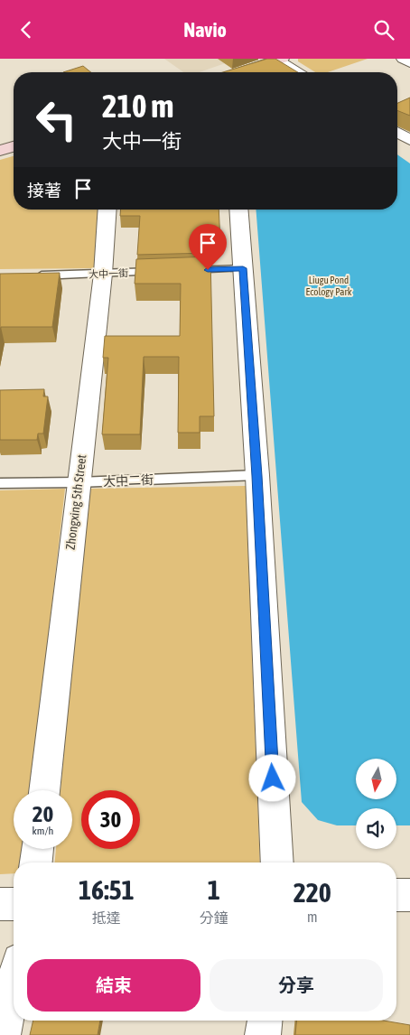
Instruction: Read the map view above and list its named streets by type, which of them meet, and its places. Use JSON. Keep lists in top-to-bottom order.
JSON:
{
  "streets": {
    "street": ["Zhongxing 5th Street"],
    "lane": ["大中一街", "大中二街"]
  },
  "crossings": [
    ["大中一街", "Zhongxing 5th Street"],
    ["大中二街", "Zhongxing 5th Street"]
  ],
  "parks": ["Liugu Pond Ecology Park"],
  "north": "bottom",
  "page": {
    "header": "Navio",
    "turn": ["210 m", "大中一街"],
    "then": "接著",
    "speed": "20 km/h",
    "limit": "30",
    "eta": [
      "16:51",
      "抵達",
      "1",
      "分鐘",
      "220",
      "m"
    ],
    "buttons": ["結束", "分享"]
  }
}
